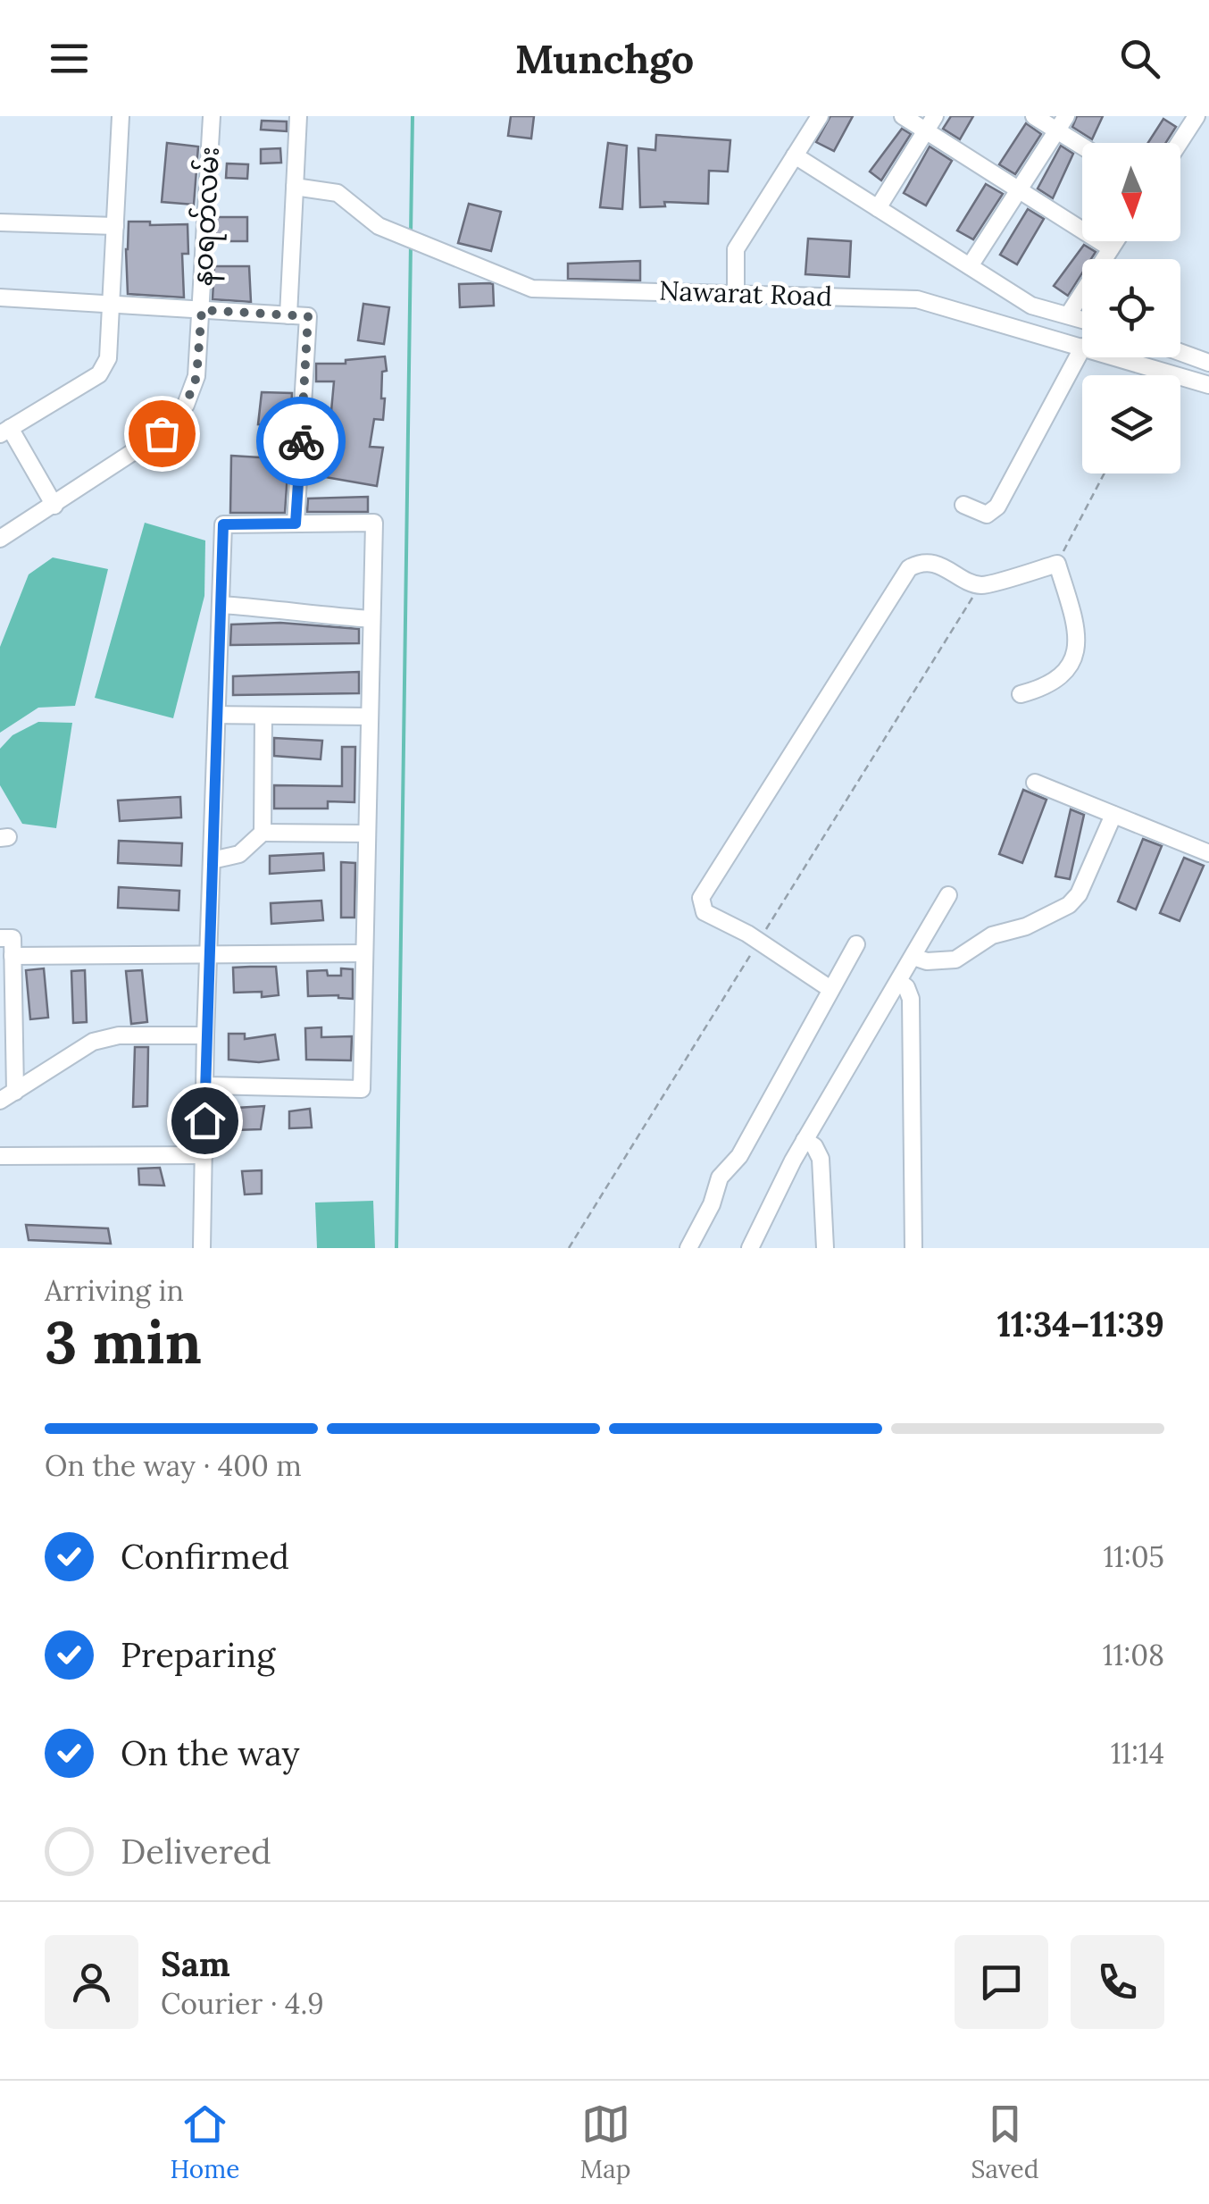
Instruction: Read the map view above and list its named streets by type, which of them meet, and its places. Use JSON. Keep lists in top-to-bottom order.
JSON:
{
  "streets": {
    "street": ["နဝရတ်လမ်း", "Nawarat Road"]
  },
  "north": "bottom",
  "page": {
    "header": "Munchgo",
    "heading": ["3 min", "Arriving in", "11:34–11:39"],
    "panel": ["Sam", "Courier · 4.9"],
    "bar": "On the way · 400 m",
    "list": [
      ["Confirmed", "11:05"],
      ["Preparing", "11:08"],
      ["On the way", "11:14"],
      "Delivered"
    ],
    "tabs": ["Home", "Map", "Saved"]
  }
}
